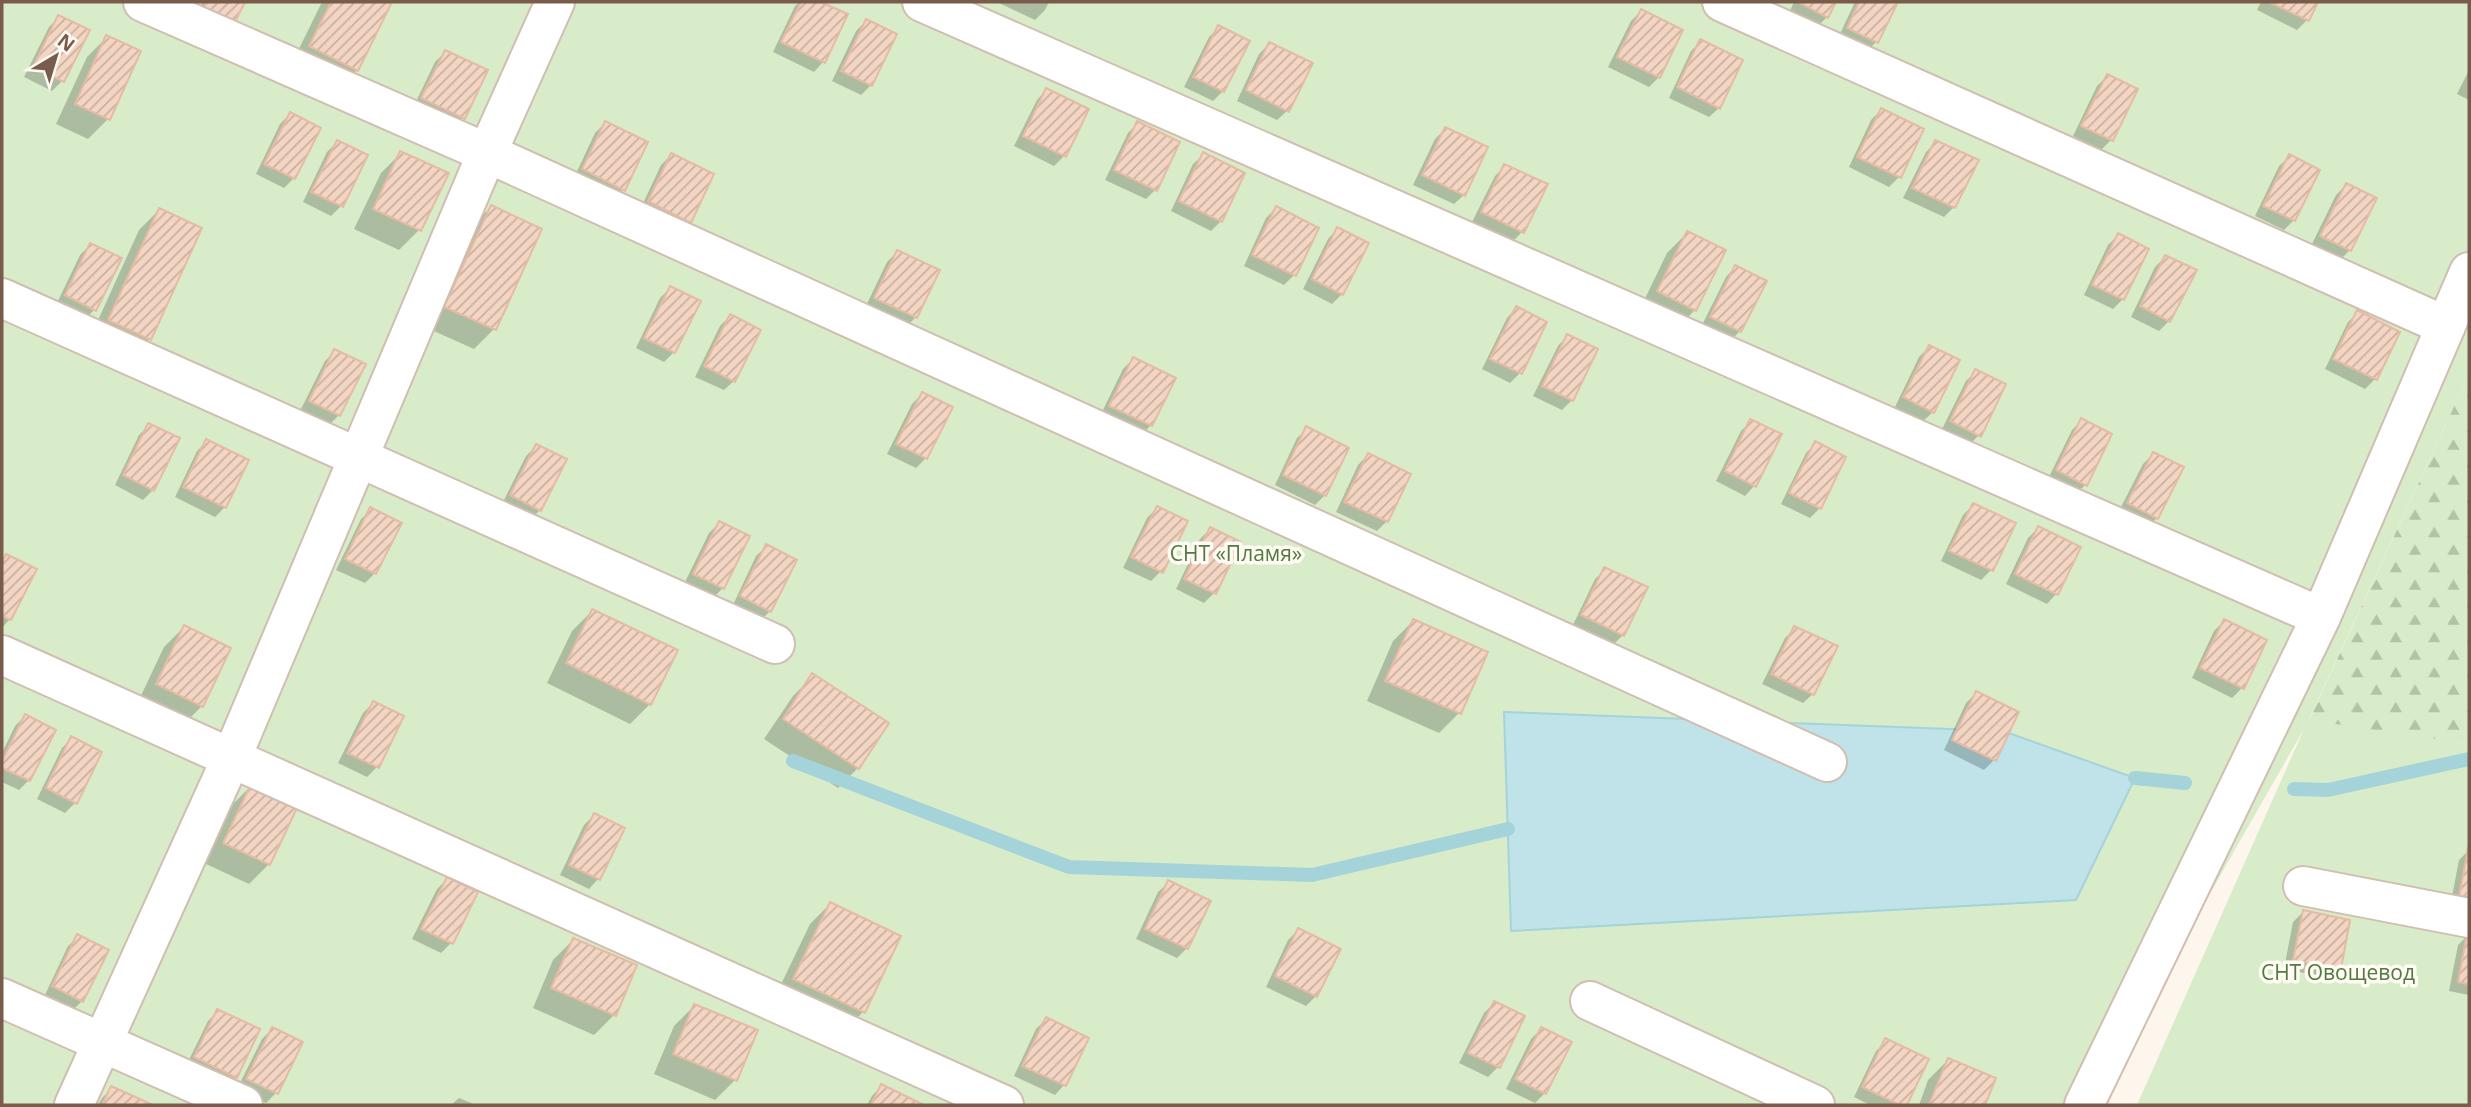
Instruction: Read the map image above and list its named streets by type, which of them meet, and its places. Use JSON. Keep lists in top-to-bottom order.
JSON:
{
  "parks": ["СНТ «Пламя»", "СНТ Овощевод"],
  "north": "top right"
}
